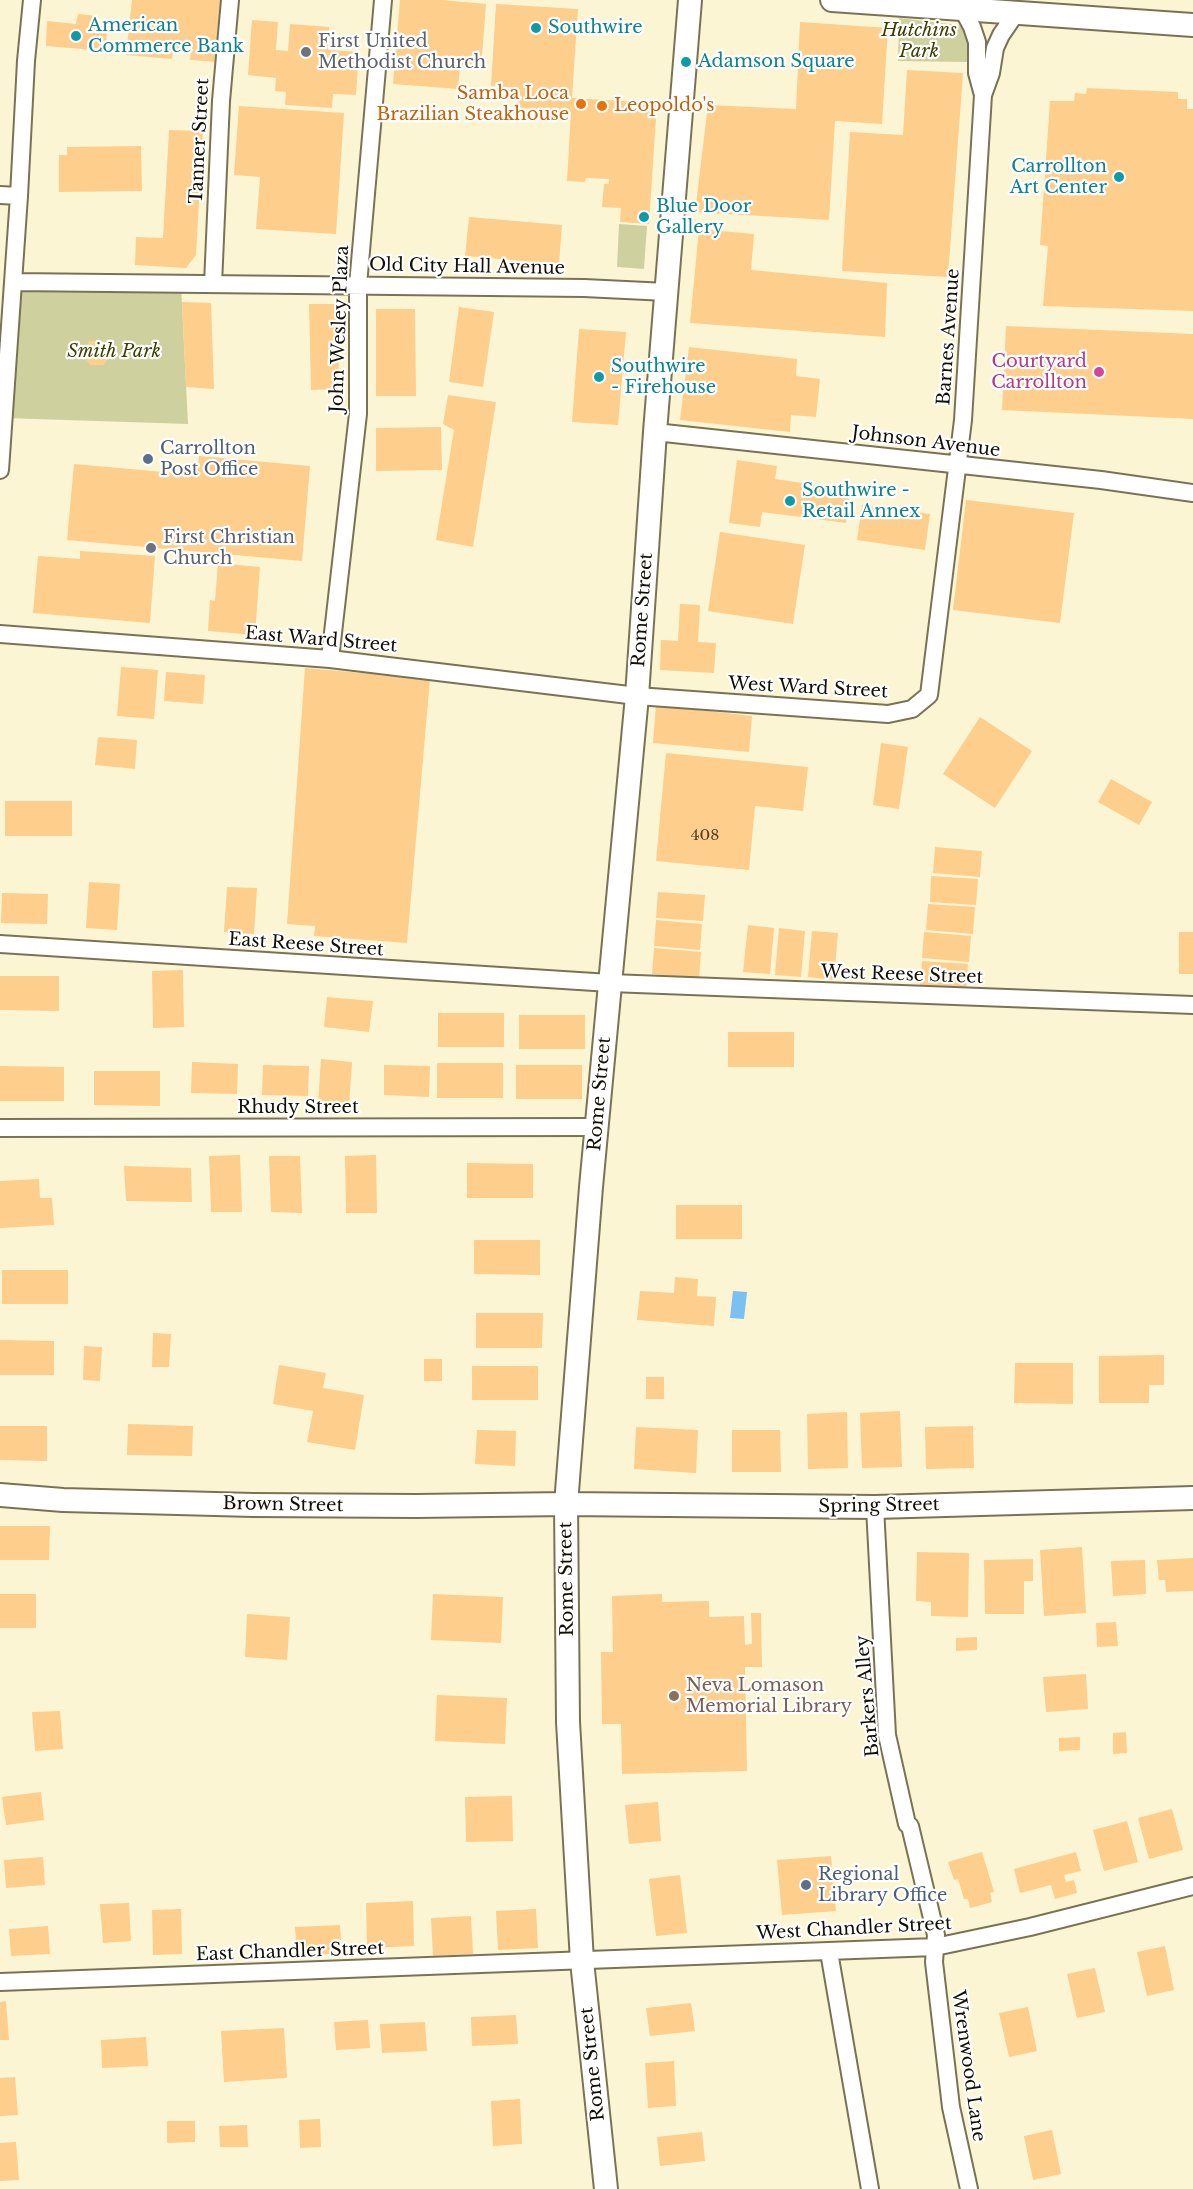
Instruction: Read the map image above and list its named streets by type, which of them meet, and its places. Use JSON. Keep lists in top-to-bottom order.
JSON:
{
  "streets": {
    "street": [
      "Tanner Street",
      "Old City Hall Avenue",
      "John Wesley Plaza",
      "Barnes Avenue",
      "Johnson Avenue",
      "Rome Street",
      "East Ward Street",
      "West Ward Street",
      "East Reese Street",
      "West Reese Street",
      "Rhudy Street",
      "Brown Street",
      "Spring Street",
      "Barkers Alley",
      "West Chandler Street",
      "East Chandler Street",
      "Wrenwood Lane"
    ]
  },
  "crossings": [
    ["Tanner Street", "Old City Hall Avenue"],
    ["Old City Hall Avenue", "John Wesley Plaza"],
    ["Old City Hall Avenue", "Rome Street"],
    ["John Wesley Plaza", "East Ward Street"],
    ["Barnes Avenue", "Johnson Avenue"],
    ["Barnes Avenue", "West Ward Street"],
    ["Johnson Avenue", "Rome Street"],
    ["Rome Street", "East Ward Street"],
    ["Rome Street", "West Ward Street"],
    ["Rome Street", "East Reese Street"],
    ["Rome Street", "West Reese Street"],
    ["Rome Street", "Rhudy Street"],
    ["Rome Street", "Brown Street"],
    ["Rome Street", "Spring Street"],
    ["Rome Street", "West Chandler Street"],
    ["Rome Street", "East Chandler Street"],
    ["East Ward Street", "West Ward Street"],
    ["East Reese Street", "West Reese Street"],
    ["Brown Street", "Spring Street"],
    ["Spring Street", "Barkers Alley"],
    ["Barkers Alley", "West Chandler Street"],
    ["Barkers Alley", "Wrenwood Lane"],
    ["West Chandler Street", "East Chandler Street"],
    ["West Chandler Street", "Wrenwood Lane"]
  ],
  "parks": ["Hutchins Park", "Smith Park"],
  "places": [
    "Southwire",
    "American Commerce Bank",
    "First United Methodist Church",
    "Adamson Square",
    "Samba Loca Brazilian Steakhouse",
    "Leopoldo's",
    "Carrollton Art Center",
    "Blue Door Gallery",
    "Courtyard Carrollton",
    "Southwire - Firehouse",
    "Carrollton Post Office",
    "Southwire - Retail Annex",
    "First Christian Church",
    "Neva Lomason Memorial Library",
    "Regional Library Office"
  ],
  "house_numbers": ["408"]
}
